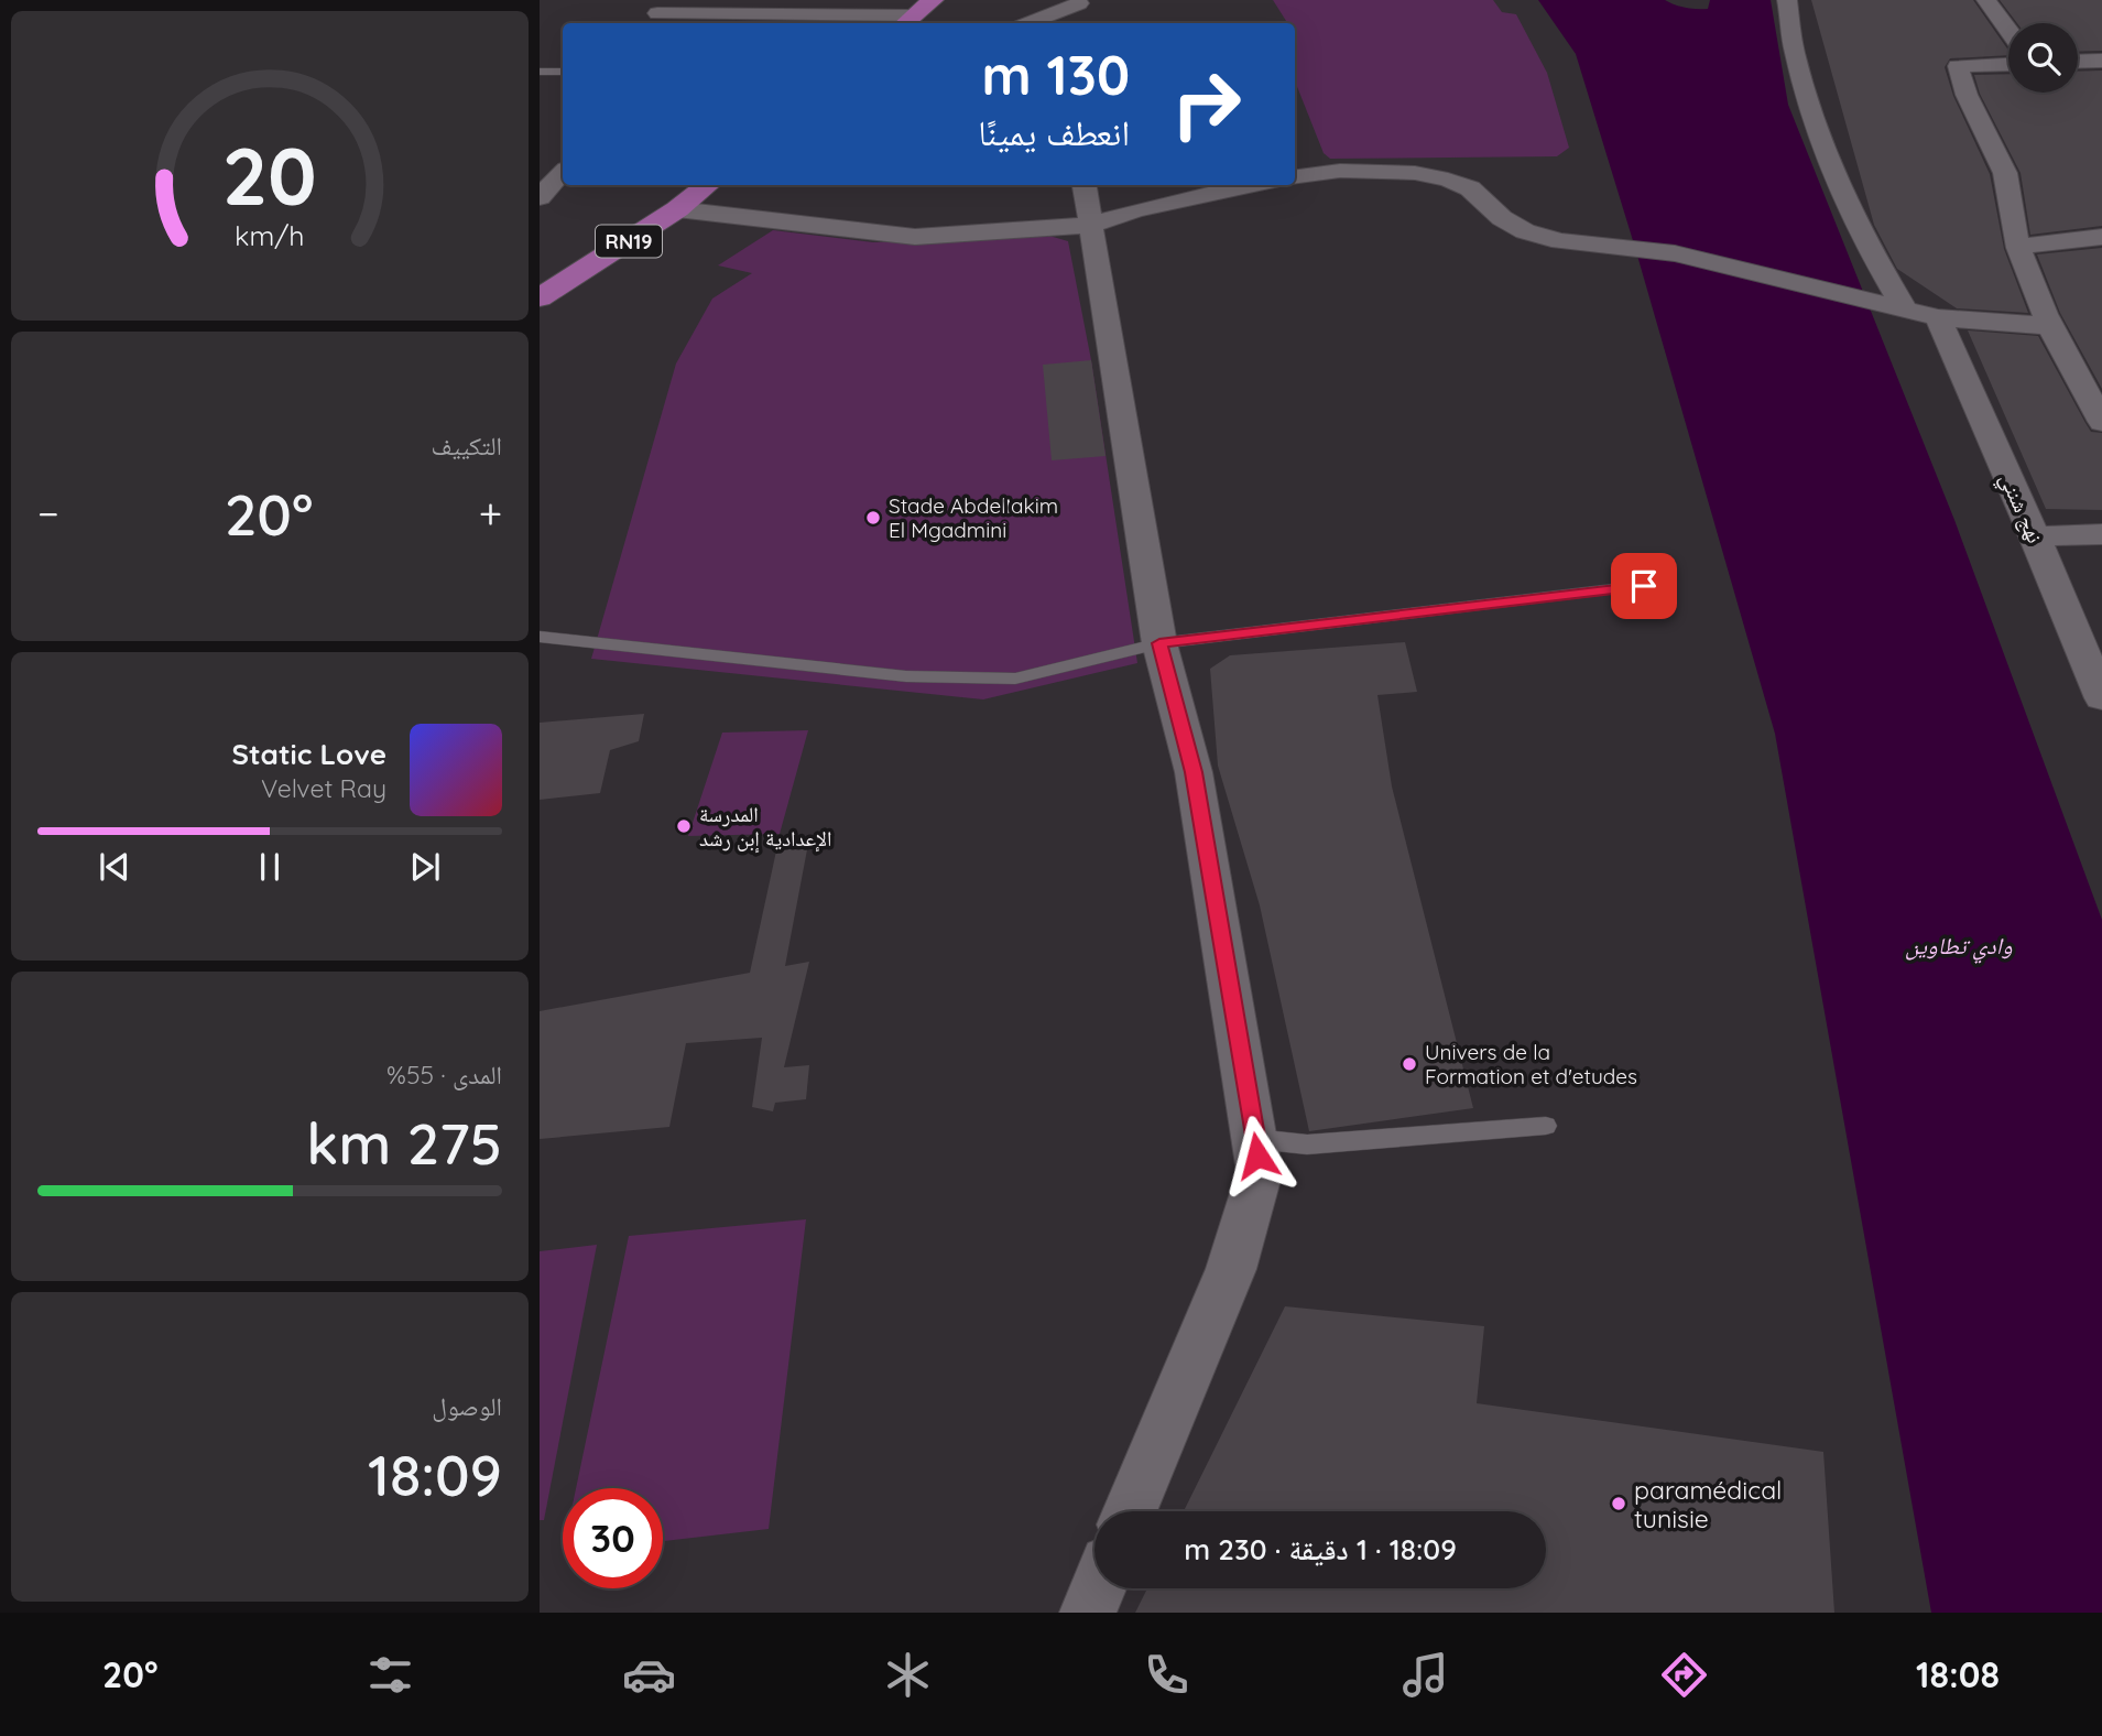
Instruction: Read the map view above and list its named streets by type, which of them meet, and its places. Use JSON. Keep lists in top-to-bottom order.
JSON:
{
  "streets": {
    "main road": ["RN19"],
    "street": ["نهج شنني"]
  },
  "water": ["وادي تطاوين"],
  "places": [
    "Stade Abdelاakim El Mgadmini",
    "المدرسة الإعدادية إبن رشد",
    "Univers de la Formation et d'etudes",
    "paramédical tunisie"
  ],
  "page": {
    "turn": ["130 m", "انعطف يمينًا"],
    "tile": [
      "التكييف",
      ["المدى · 55%", "275 km"],
      ["الوصول", "18:09"]
    ],
    "heat": ["−", "20°", "+"],
    "song": ["Static Love", "Velvet Ray"],
    "limit": "30",
    "trip": "18:09 · 1 دقيقة · 230 m",
    "tabs": ["18:08", "20°"],
    "gauge": ["20", "km/h"]
  }
}
